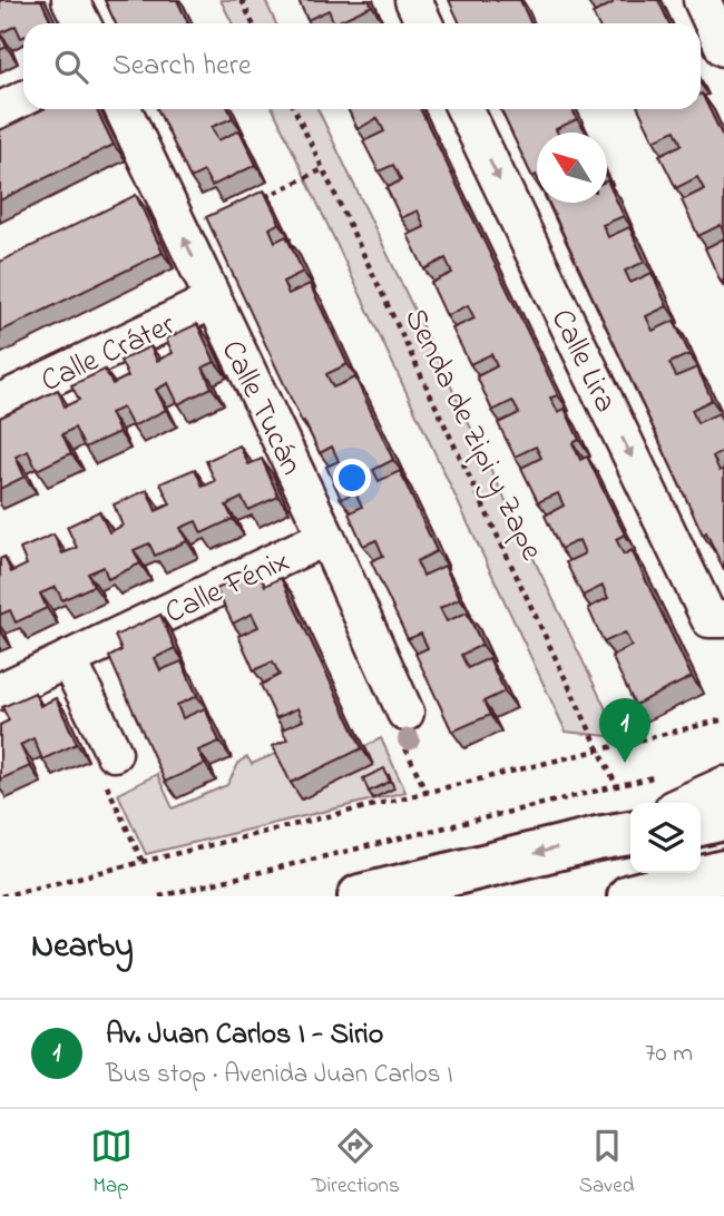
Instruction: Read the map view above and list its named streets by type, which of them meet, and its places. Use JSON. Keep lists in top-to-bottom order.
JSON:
{
  "streets": {
    "street": [
      "Calle Cráter",
      "Calle Lira",
      "Calle Tucán",
      "Calle Fénix"
    ],
    "path": ["Senda de Zipi y Zape"]
  },
  "crossings": [
    ["Calle Cráter", "Calle Tucán"],
    ["Calle Tucán", "Calle Fénix"]
  ],
  "one_way": ["Calle Lira"],
  "north": "top left",
  "page": {
    "search": "Search here",
    "pins": "1",
    "heading": "Nearby",
    "list": [
      {
        "mark": "1",
        "name": "Av. Juan Carlos I - Sirio",
        "note": "Bus stop · Avenida Juan Carlos I",
        "value": "70 m"
      }
    ],
    "nav": ["Map", "Directions", "Saved"]
  }
}
